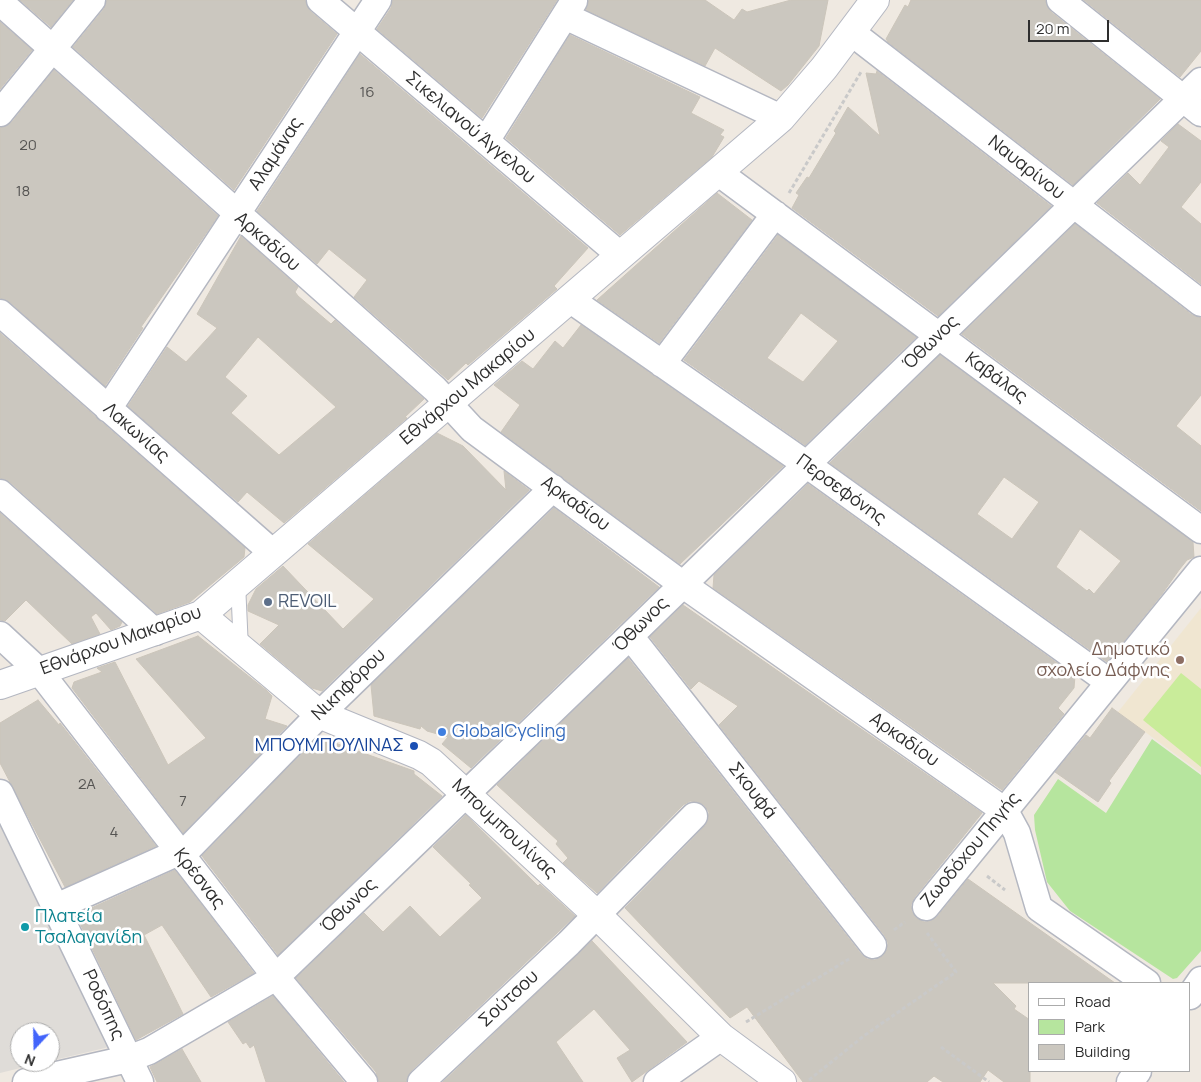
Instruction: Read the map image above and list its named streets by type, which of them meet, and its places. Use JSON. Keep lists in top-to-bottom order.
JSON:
{
  "streets": {
    "street": [
      "Σικελιανού Άγγελου",
      "Αλαμάνας",
      "Ναυαρίνου",
      "Αρκαδίου",
      "Όθωνος",
      "Καβάλας",
      "Εθνάρχου Μακαρίου",
      "Λακωνίας",
      "Περσεφόνης",
      "Νικηφόρου",
      "Σκουφά",
      "Μπουμπουλίνας",
      "Ζωοδόχου Πηγής",
      "Κρέσνας",
      "Σούτσου",
      "Ροδόπης"
    ]
  },
  "crossings": [
    ["Σικελιανού Άγγελου", "Αλαμάνας"],
    ["Σικελιανού Άγγελου", "Εθνάρχου Μακαρίου"],
    ["Αλαμάνας", "Αρκαδίου"],
    ["Αλαμάνας", "Λακωνίας"],
    ["Ναυαρίνου", "Όθωνος"],
    ["Ναυαρίνου", "Εθνάρχου Μακαρίου"],
    ["Αρκαδίου", "Όθωνος"],
    ["Αρκαδίου", "Εθνάρχου Μακαρίου"],
    ["Αρκαδίου", "Νικηφόρου"],
    ["Αρκαδίου", "Ζωοδόχου Πηγής"],
    ["Όθωνος", "Καβάλας"],
    ["Όθωνος", "Περσεφόνης"],
    ["Όθωνος", "Σκουφά"],
    ["Όθωνος", "Μπουμπουλίνας"],
    ["Όθωνος", "Κρέσνας"],
    ["Όθωνος", "Ροδόπης"],
    ["Καβάλας", "Εθνάρχου Μακαρίου"],
    ["Εθνάρχου Μακαρίου", "Λακωνίας"],
    ["Εθνάρχου Μακαρίου", "Περσεφόνης"],
    ["Εθνάρχου Μακαρίου", "Μπουμπουλίνας"],
    ["Εθνάρχου Μακαρίου", "Κρέσνας"],
    ["Περσεφόνης", "Ζωοδόχου Πηγής"],
    ["Νικηφόρου", "Μπουμπουλίνας"],
    ["Νικηφόρου", "Κρέσνας"],
    ["Νικηφόρου", "Ροδόπης"],
    ["Σκουφά", "Ζωοδόχου Πηγής"],
    ["Μπουμπουλίνας", "Ζωοδόχου Πηγής"],
    ["Μπουμπουλίνας", "Σούτσου"]
  ],
  "places": [
    "REVOIL",
    "Δημοτικό σχολείο Δάφνης",
    "GlobalCycling",
    "ΜΠΟΥΜΠΟΥΛΙΝΑΣ",
    "Πλατεία Τσαλαγανίδη"
  ],
  "house_numbers": [
    "16",
    "20",
    "18",
    "2Α",
    "7",
    "4"
  ],
  "legend": ["Road", "Park", "Building"],
  "scale_bar": "20 m",
  "north": "bottom"
}
